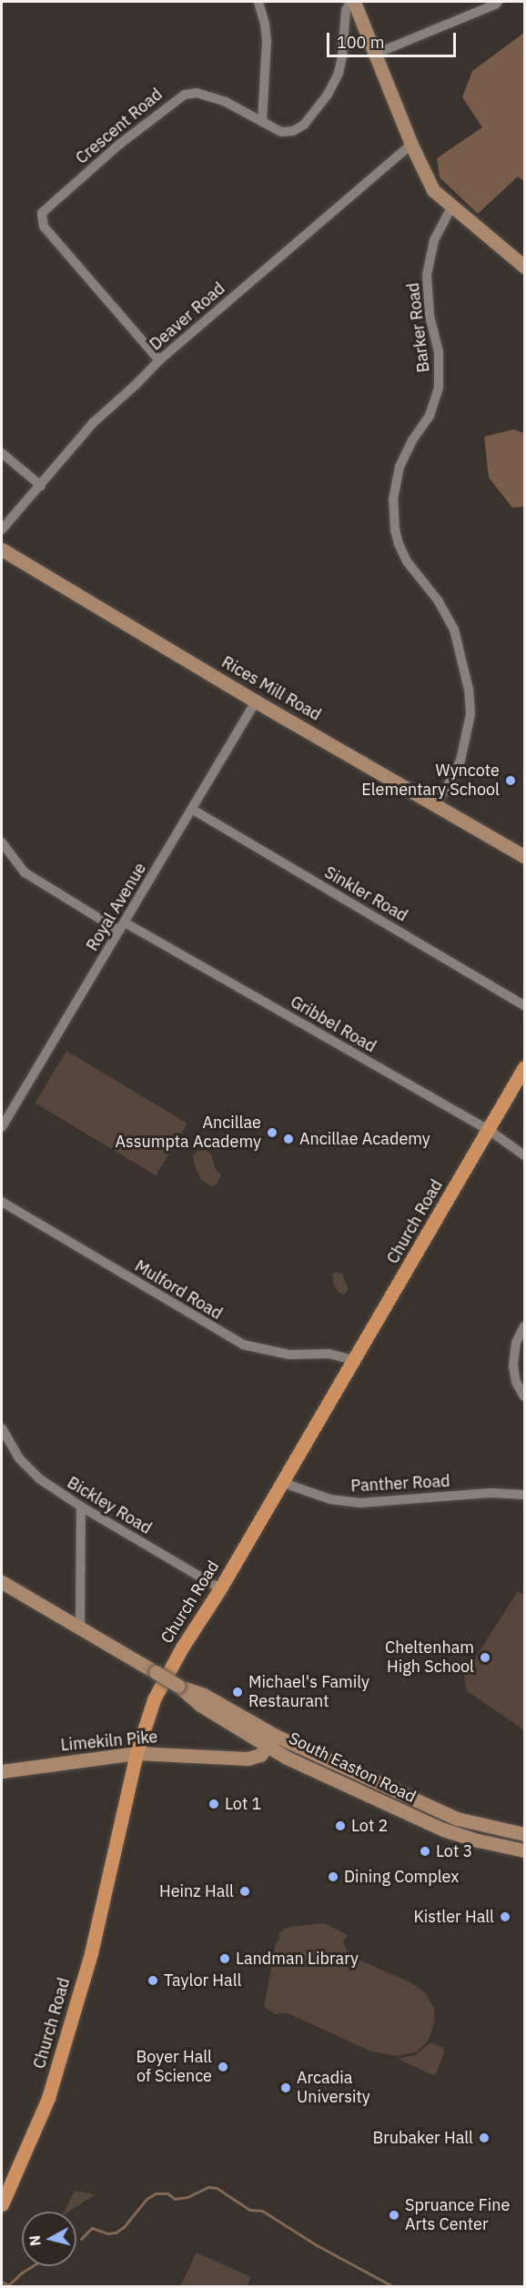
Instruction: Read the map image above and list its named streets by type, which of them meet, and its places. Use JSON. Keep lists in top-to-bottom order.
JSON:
{
  "streets": {
    "main road": [
      "Rices Mill Road",
      "Church Road",
      "Limekiln Pike",
      "South Easton Road"
    ],
    "street": [
      "Crescent Road",
      "Deaver Road",
      "Barker Road",
      "Sinkler Road",
      "Royal Avenue",
      "Gribbel Road",
      "Mulford Road",
      "Panther Road",
      "Bickley Road"
    ]
  },
  "crossings": [
    ["Crescent Road", "Deaver Road"],
    ["Barker Road", "Rices Mill Road"],
    ["Rices Mill Road", "Royal Avenue"],
    ["Sinkler Road", "Royal Avenue"],
    ["Royal Avenue", "Gribbel Road"],
    ["Gribbel Road", "Church Road"],
    ["Church Road", "Mulford Road"],
    ["Church Road", "Panther Road"],
    ["Church Road", "Bickley Road"],
    ["Church Road", "Limekiln Pike"],
    ["Limekiln Pike", "South Easton Road"]
  ],
  "places": [
    "Wyncote Elementary School",
    "Ancillae Assumpta Academy",
    "Ancillae Academy",
    "Cheltenham High School",
    "Michael's Family Restaurant",
    "Lot 1",
    "Lot 2",
    "Lot 3",
    "Dining Complex",
    "Heinz Hall",
    "Kistler Hall",
    "Landman Library",
    "Taylor Hall",
    "Boyer Hall of Science",
    "Arcadia University",
    "Brubaker Hall",
    "Spruance Fine Arts Center"
  ],
  "scale_bar": "100 m",
  "north": "left"
}
